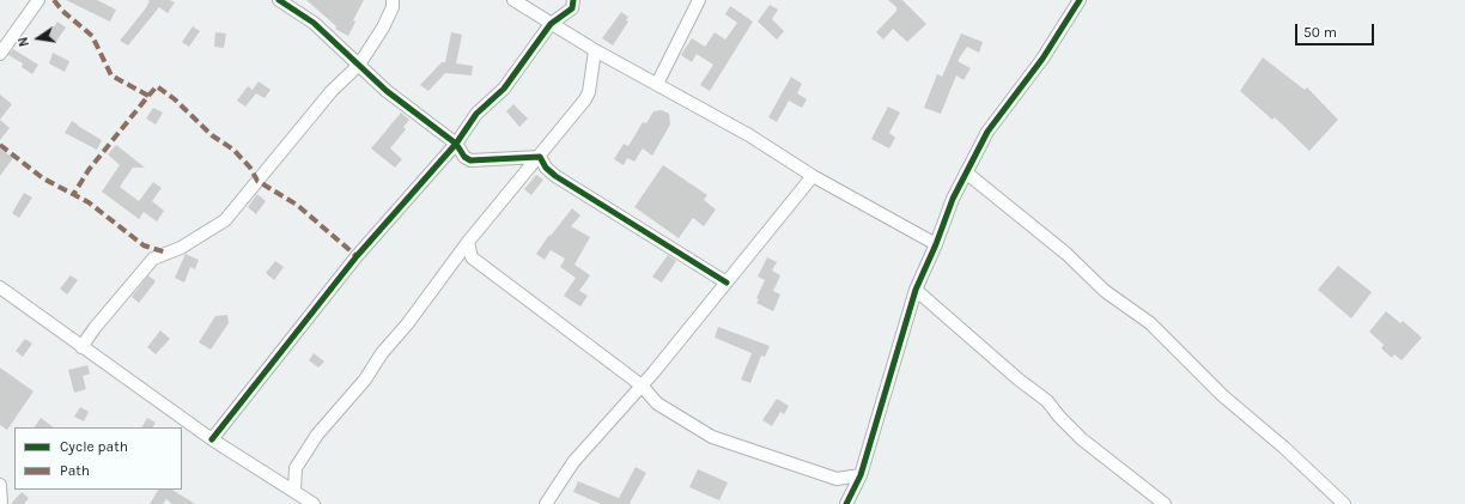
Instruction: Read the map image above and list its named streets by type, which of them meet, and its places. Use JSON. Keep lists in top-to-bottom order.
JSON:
{
  "legend": ["Cycle path", "Path"],
  "scale_bar": "50 m",
  "north": "left"
}
